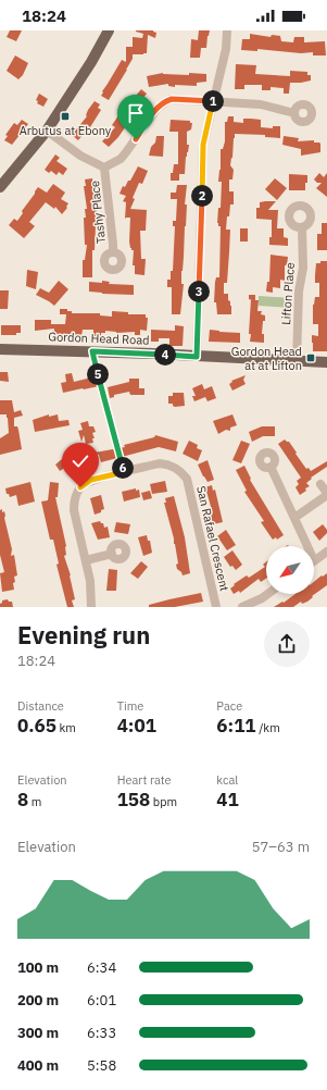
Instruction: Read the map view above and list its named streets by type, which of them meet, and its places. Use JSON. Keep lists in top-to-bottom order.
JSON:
{
  "streets": {
    "main road": ["Gordon Head Road"],
    "street": ["Tashy Place", "Lifton Place", "San Rafael Crescent"]
  },
  "crossings": [
    ["Lifton Place", "Gordon Head Road"]
  ],
  "places": {
    "transit": ["Arbutus at Ebony", "Gordon Head at at Lifton"]
  },
  "north": "bottom left",
  "page": {
    "status": "18:24",
    "pins": [
      "1",
      "2",
      "3",
      "4",
      "5",
      "6"
    ],
    "heading": ["Evening run", "18:24"],
    "stats": [
      ["Distance", "0.65 km"],
      ["Time", "4:01"],
      ["Pace", "6:11 /km"],
      ["Elevation", "8 m"],
      ["Heart rate", "158 bpm"],
      ["kcal", "41"]
    ],
    "chart": ["Elevation", "57–63 m"],
    "list": [
      {
        "name": "100 m",
        "note": "6:34"
      },
      {
        "name": "200 m",
        "note": "6:01"
      },
      {
        "name": "300 m",
        "note": "6:33"
      },
      {
        "name": "400 m",
        "note": "5:58"
      }
    ]
  }
}
